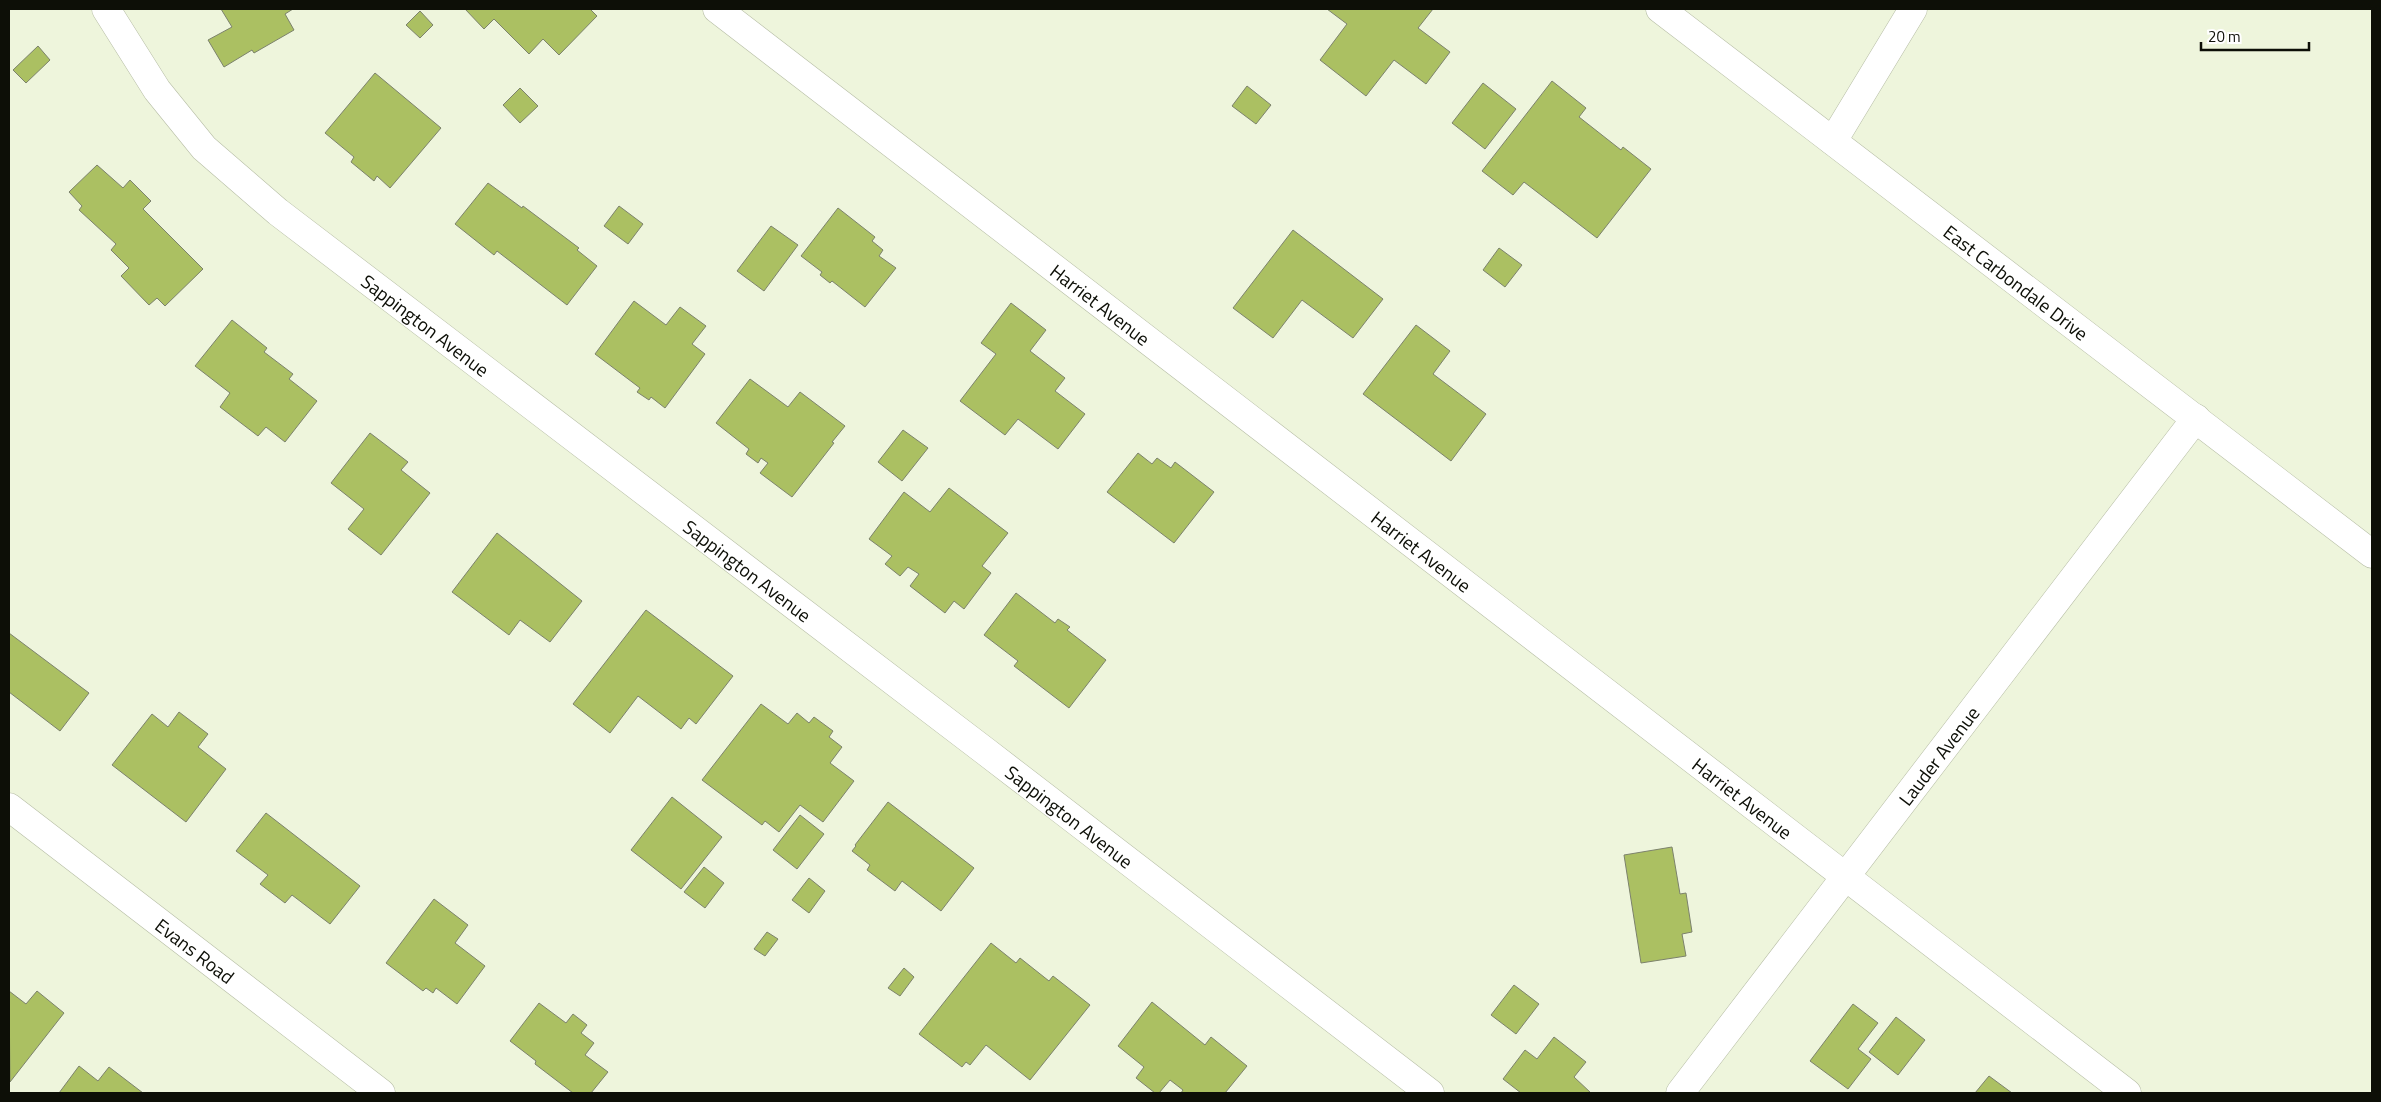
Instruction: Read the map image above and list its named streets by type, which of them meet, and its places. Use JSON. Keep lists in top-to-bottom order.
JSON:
{
  "streets": {
    "street": [
      "East Carbondale Drive",
      "Harriet Avenue",
      "Sappington Avenue",
      "Lauder Avenue",
      "Evans Road"
    ]
  },
  "crossings": [
    ["East Carbondale Drive", "Lauder Avenue"],
    ["Harriet Avenue", "Lauder Avenue"]
  ],
  "scale_bar": "20 m"
}
